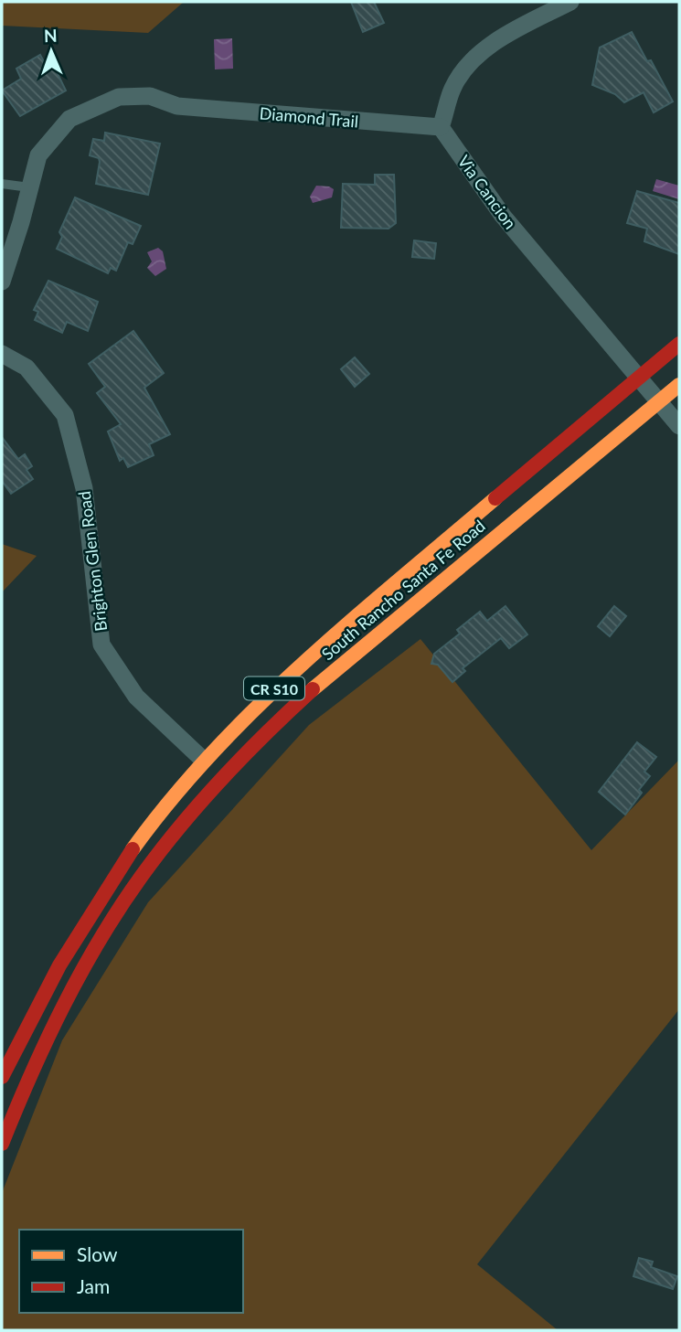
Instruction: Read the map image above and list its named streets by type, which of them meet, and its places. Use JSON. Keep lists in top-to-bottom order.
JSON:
{
  "streets": {
    "main road": ["South Rancho Santa Fe Road", "CR S10"],
    "street": ["Diamond Trail", "Via Cancion", "Brighton Glen Road"]
  },
  "crossings": [
    ["Diamond Trail", "Via Cancion"],
    ["Via Cancion", "South Rancho Santa Fe Road"],
    ["Brighton Glen Road", "South Rancho Santa Fe Road"]
  ],
  "legend": ["Slow", "Jam"],
  "north": "top"
}
